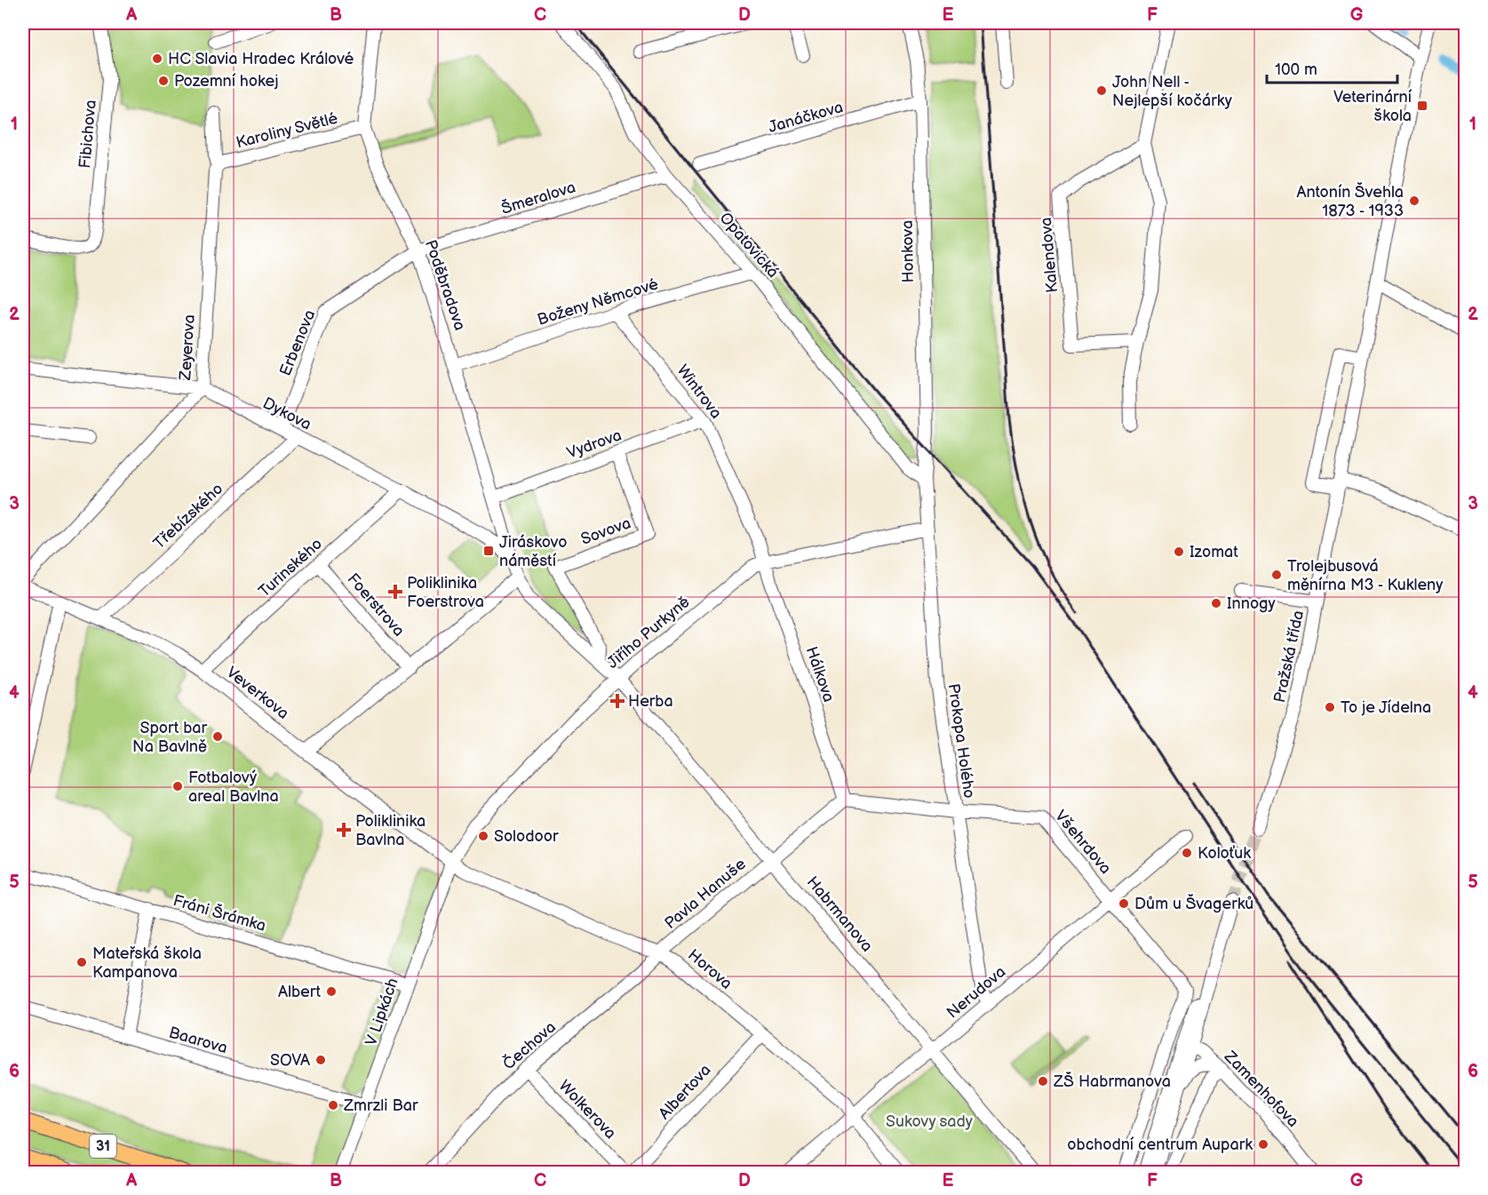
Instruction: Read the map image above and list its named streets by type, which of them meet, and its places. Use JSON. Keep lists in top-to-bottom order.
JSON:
{
  "streets": {
    "main road": ["31"],
    "street": [
      "Janáčkova",
      "Karoliny Světlé",
      "Fibichova",
      "Šmeralova",
      "Opatovická",
      "Honkova",
      "Kalendova",
      "Poděbradova",
      "Boženy Němcové",
      "Erbenova",
      "Zeyerova",
      "Wintrova",
      "Dykova",
      "Vydrova",
      "Třebízského",
      "Sovova",
      "Turinského",
      "Foerstrova",
      "Jiřího Purkyně",
      "Pražská třída",
      "Hálkova",
      "Veverkova",
      "Prokopa Holého",
      "Všehrdova",
      "Pavla Hanuše",
      "Fráni Šrámka",
      "Habrmanova",
      "Horova",
      "Nerudova",
      "V Lipkách",
      "Baarova",
      "Čechova",
      "Zamenhofova",
      "Albertova",
      "Wolkerova"
    ]
  },
  "crossings": [
    ["Janáčkova", "Honkova"],
    ["Karoliny Světlé", "Poděbradova"],
    ["Karoliny Světlé", "Zeyerova"],
    ["Šmeralova", "Opatovická"],
    ["Šmeralova", "Poděbradova"],
    ["Šmeralova", "Erbenova"],
    ["Opatovická", "Honkova"],
    ["Opatovická", "Boženy Němcové"],
    ["Opatovická", "Prokopa Holého"],
    ["Honkova", "Prokopa Holého"],
    ["Poděbradova", "Boženy Němcové"],
    ["Poděbradova", "Erbenova"],
    ["Poděbradova", "Dykova"],
    ["Poděbradova", "Vydrova"],
    ["Boženy Němcové", "Wintrova"],
    ["Erbenova", "Dykova"],
    ["Zeyerova", "Dykova"],
    ["Wintrova", "Vydrova"],
    ["Wintrova", "Jiřího Purkyně"],
    ["Wintrova", "Hálkova"],
    ["Dykova", "Třebízského"],
    ["Dykova", "Turinského"],
    ["Vydrova", "Sovova"],
    ["Třebízského", "Veverkova"],
    ["Turinského", "Foerstrova"],
    ["Turinského", "Veverkova"],
    ["Jiřího Purkyně", "Hálkova"],
    ["Jiřího Purkyně", "Veverkova"],
    ["Jiřího Purkyně", "Prokopa Holého"],
    ["Jiřího Purkyně", "Habrmanova"],
    ["Jiřího Purkyně", "Horova"],
    ["Jiřího Purkyně", "V Lipkách"],
    ["Hálkova", "Všehrdova"],
    ["Veverkova", "Horova"],
    ["Veverkova", "V Lipkách"],
    ["Prokopa Holého", "Všehrdova"],
    ["Prokopa Holého", "Nerudova"],
    ["Všehrdova", "Nerudova"],
    ["Pavla Hanuše", "Habrmanova"],
    ["Pavla Hanuše", "Horova"],
    ["Pavla Hanuše", "Čechova"],
    ["Fráni Šrámka", "V Lipkách"],
    ["Habrmanova", "Nerudova"],
    ["Horova", "Nerudova"],
    ["Horova", "V Lipkách"],
    ["Horova", "Čechova"],
    ["Horova", "Albertova"],
    ["V Lipkách", "Baarova"],
    ["Čechova", "Wolkerova"]
  ],
  "parks": ["Sukovy sady"],
  "places": {
    "other": [
      "HC Slavia Hradec Králové",
      "Pozemní hokej",
      "John Nell - Nejlepší kočárky",
      "Antonín Švehla 1873 - 1933",
      "Izomat",
      "Trolejbusová měnírna M3 - Kukleny",
      "Innogy",
      "To je Jídelna",
      "Sport bar Na Bavlně",
      "Fotbalový areal Bavlna",
      "Solodoor",
      "Koloťuk",
      "Dům u Švagerků",
      "Mateřská škola Kampanova",
      "Albert",
      "SOVA",
      "ZŠ Habrmanova",
      "Zmrzli Bar",
      "obchodní centrum Aupark"
    ],
    "transit": ["Veterinární škola", "Jiráskovo náměstí"],
    "health": ["Poliklinika Foerstrova", "Herba", "Poliklinika Bavlna"]
  },
  "scale_bar": "100 m",
  "grid": {
    "columns": [
      "A",
      "B",
      "C",
      "D",
      "E",
      "F",
      "G"
    ],
    "rows": [
      "1",
      "2",
      "3",
      "4",
      "5",
      "6"
    ]
  }
}
